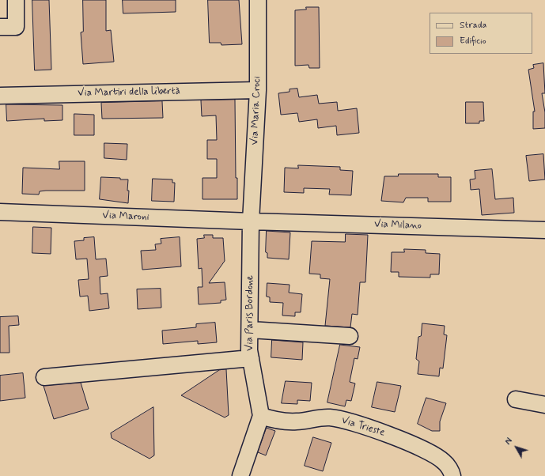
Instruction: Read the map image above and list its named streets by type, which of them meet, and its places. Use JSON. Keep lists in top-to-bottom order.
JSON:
{
  "streets": {
    "street": [
      "Via Martiri della libertà",
      "Via Maria Croci",
      "Via Maroni",
      "Via Milano",
      "Via Paris Bordone",
      "Via Trieste"
    ]
  },
  "crossings": [
    ["Via Martiri della libertà", "Via Maria Croci"],
    ["Via Maria Croci", "Via Maroni"],
    ["Via Maria Croci", "Via Milano"],
    ["Via Maria Croci", "Via Paris Bordone"],
    ["Via Maroni", "Via Milano"],
    ["Via Maroni", "Via Paris Bordone"],
    ["Via Milano", "Via Paris Bordone"],
    ["Via Paris Bordone", "Via Trieste"]
  ],
  "legend": ["Strada", "Edificio"],
  "north": "top left"
}
